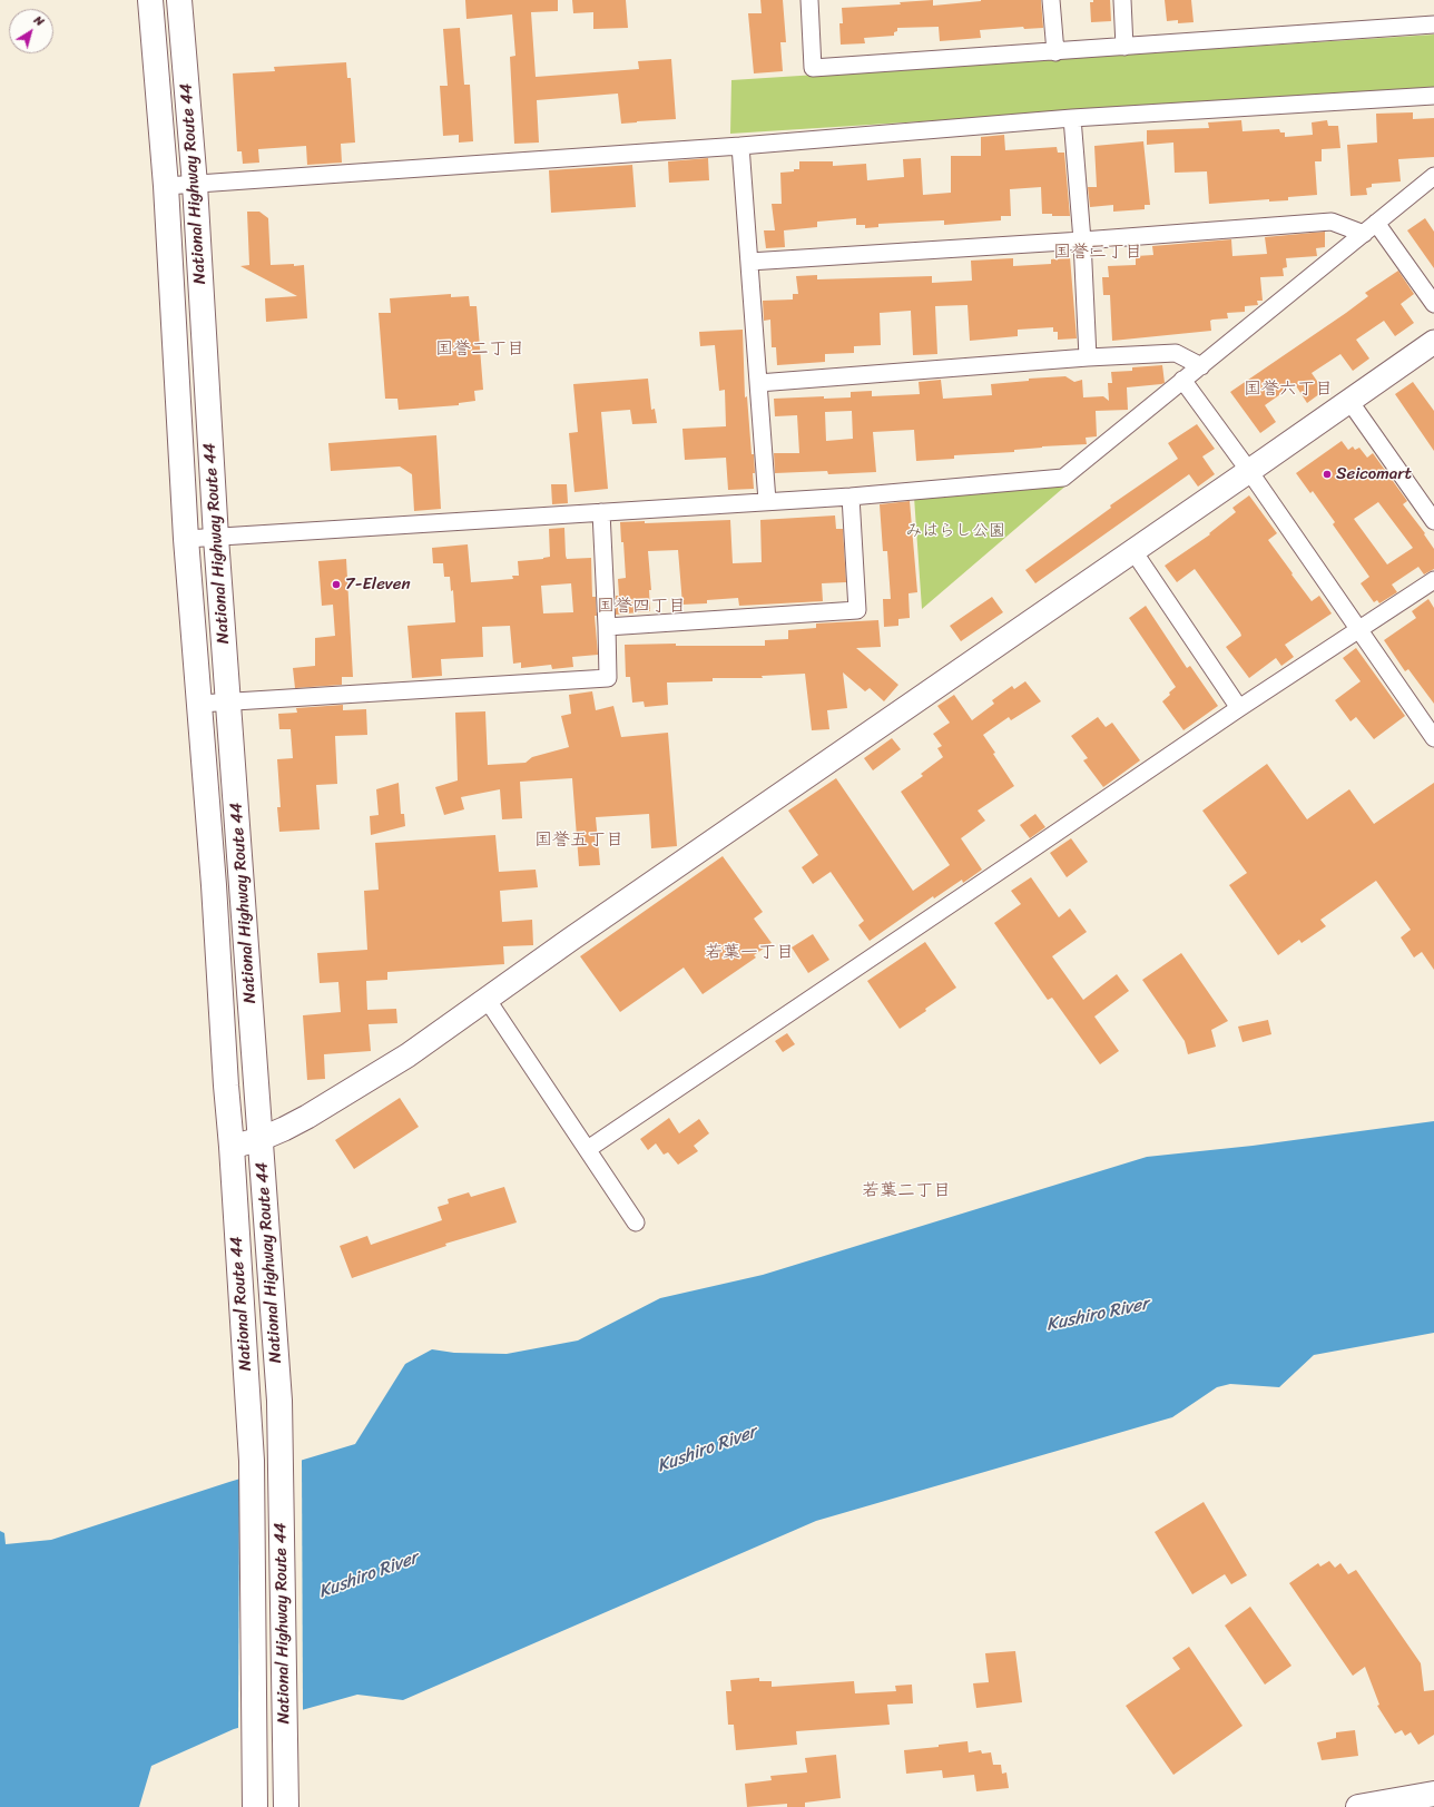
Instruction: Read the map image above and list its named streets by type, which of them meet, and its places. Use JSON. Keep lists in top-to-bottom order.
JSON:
{
  "streets": {
    "highway": ["National Highway Route 44", "National Route 44"]
  },
  "crossings": [
    ["National Highway Route 44", "National Route 44"]
  ],
  "districts": [
    "国誉三丁目",
    "国誉二丁目",
    "国誉六丁目",
    "国誉四丁目",
    "国誉五丁目",
    "若葉一丁目",
    "若葉二丁目"
  ],
  "water": ["Kushiro River"],
  "parks": ["みはらし公園"],
  "places": ["Seicomart", "7-Eleven"],
  "north": "top right"
}
